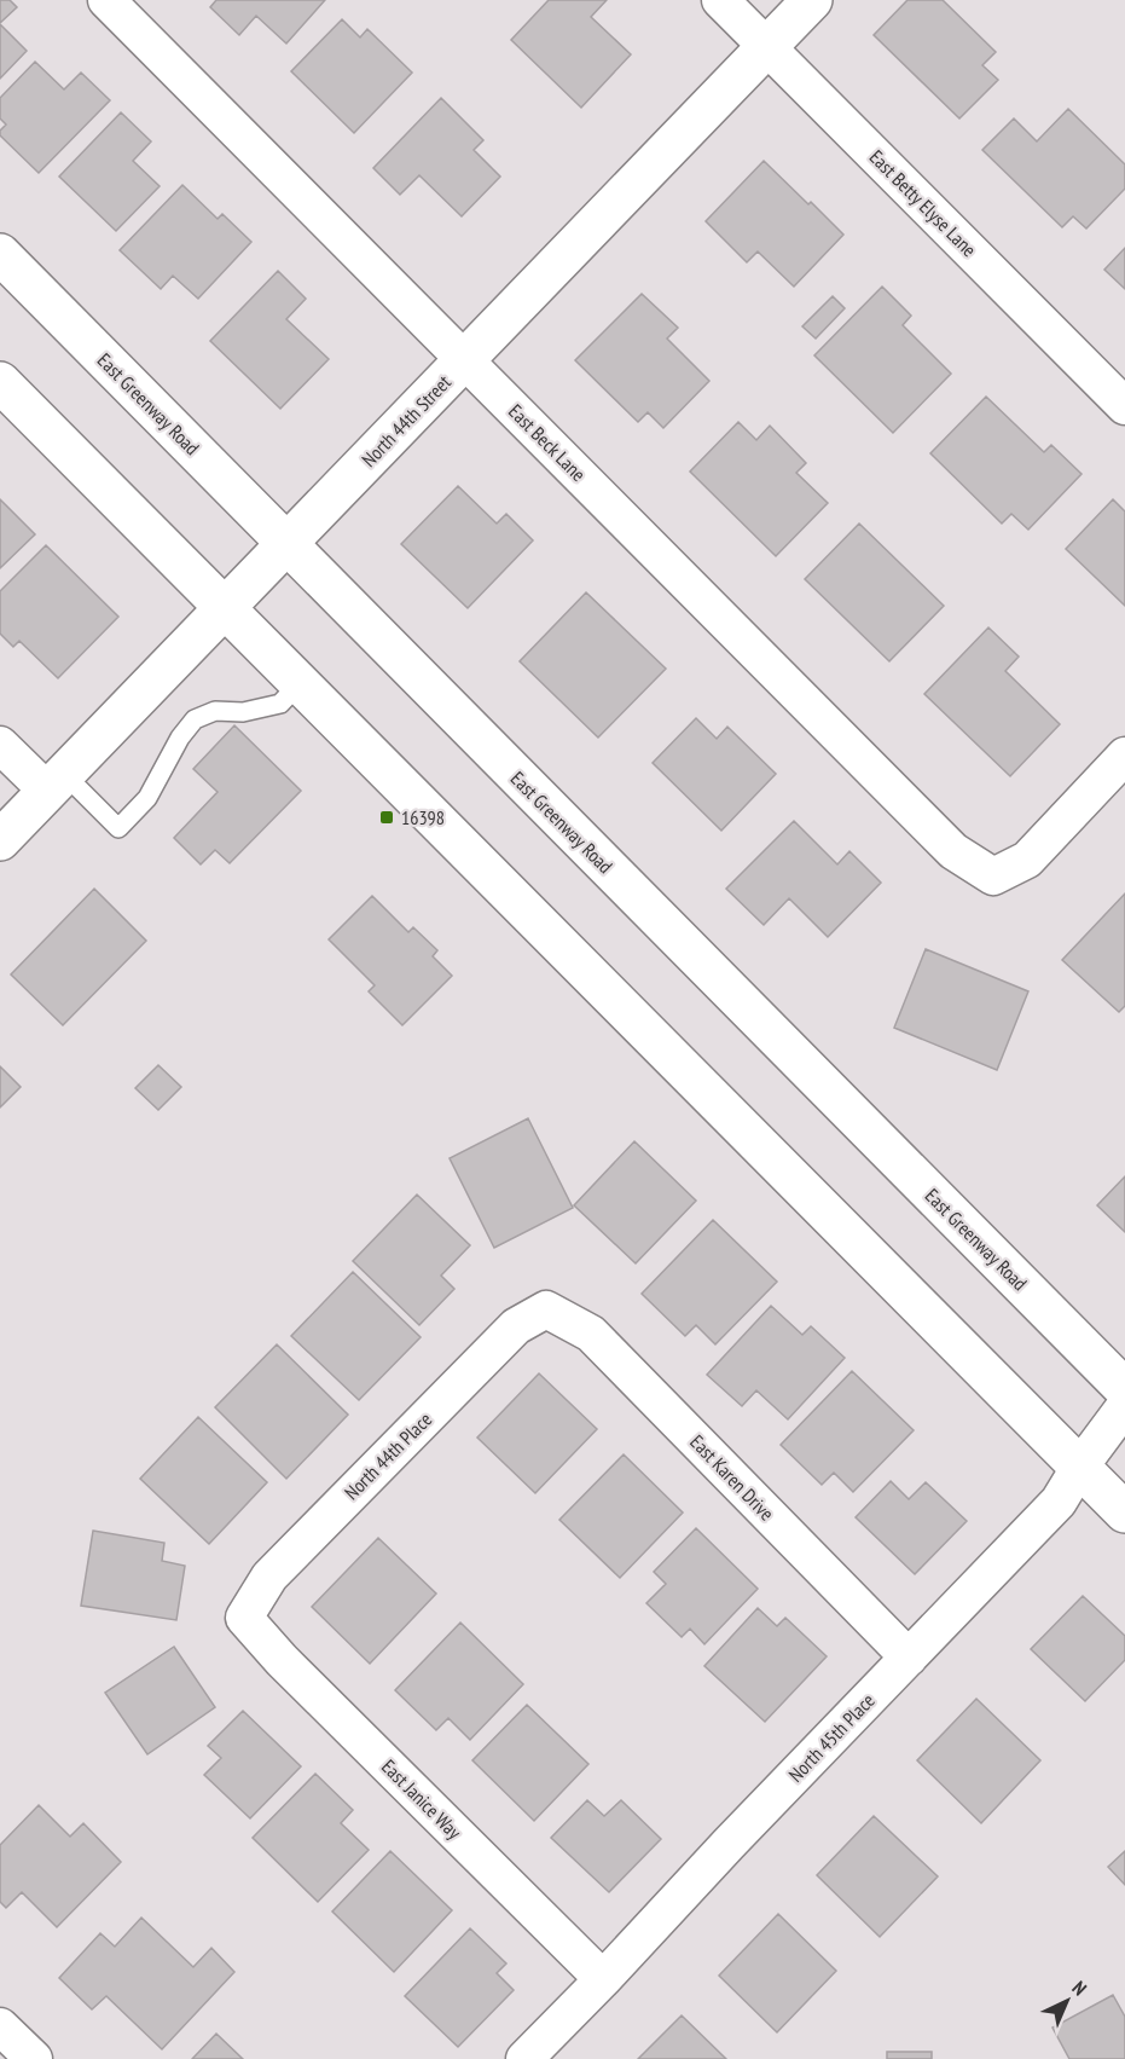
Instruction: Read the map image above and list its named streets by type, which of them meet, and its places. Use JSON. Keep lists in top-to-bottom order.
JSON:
{
  "streets": {
    "main road": ["East Greenway Road", "North 44th Street"],
    "street": [
      "East Betty Elyse Lane",
      "East Beck Lane",
      "North 44th Place",
      "East Karen Drive",
      "North 45th Place",
      "East Janice Way"
    ]
  },
  "crossings": [
    ["East Betty Elyse Lane", "North 44th Street"],
    ["East Greenway Road", "North 44th Street"],
    ["North 44th Street", "East Beck Lane"],
    ["North 44th Place", "East Karen Drive"],
    ["North 44th Place", "East Janice Way"],
    ["East Karen Drive", "North 45th Place"],
    ["North 45th Place", "East Janice Way"]
  ],
  "places": {
    "transit": ["16398"]
  },
  "north": "top right"
}
